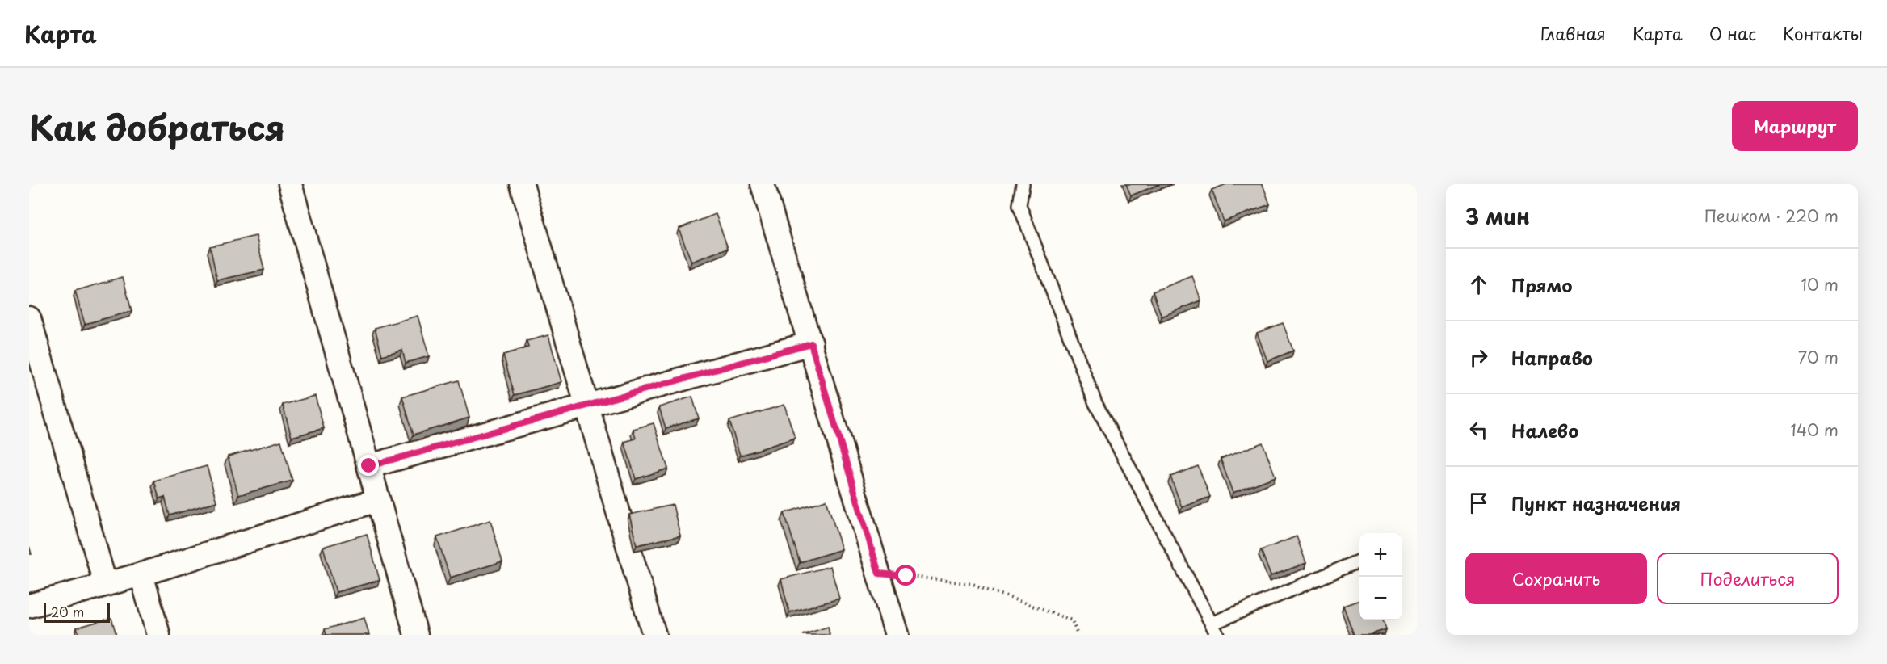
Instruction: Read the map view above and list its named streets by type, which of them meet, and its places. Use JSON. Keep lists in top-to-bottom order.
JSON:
{
  "scale_bar": "20 m",
  "page": {
    "header": "Карта",
    "nav": [
      "Главная",
      "Карта",
      "О нас",
      "Контакты"
    ],
    "title": "Как добраться",
    "buttons": [
      "Маршрут",
      ["Сохранить", "Поделиться"]
    ],
    "heading": ["3 мин", "Пешком · 220 m"],
    "list": [
      ["Прямо", "10 m"],
      ["Направо", "70 m"],
      ["Налево", "140 m"],
      "Пункт назначения"
    ],
    "map_buttons": ["+", "−"],
    "scale": "20 m"
  }
}
